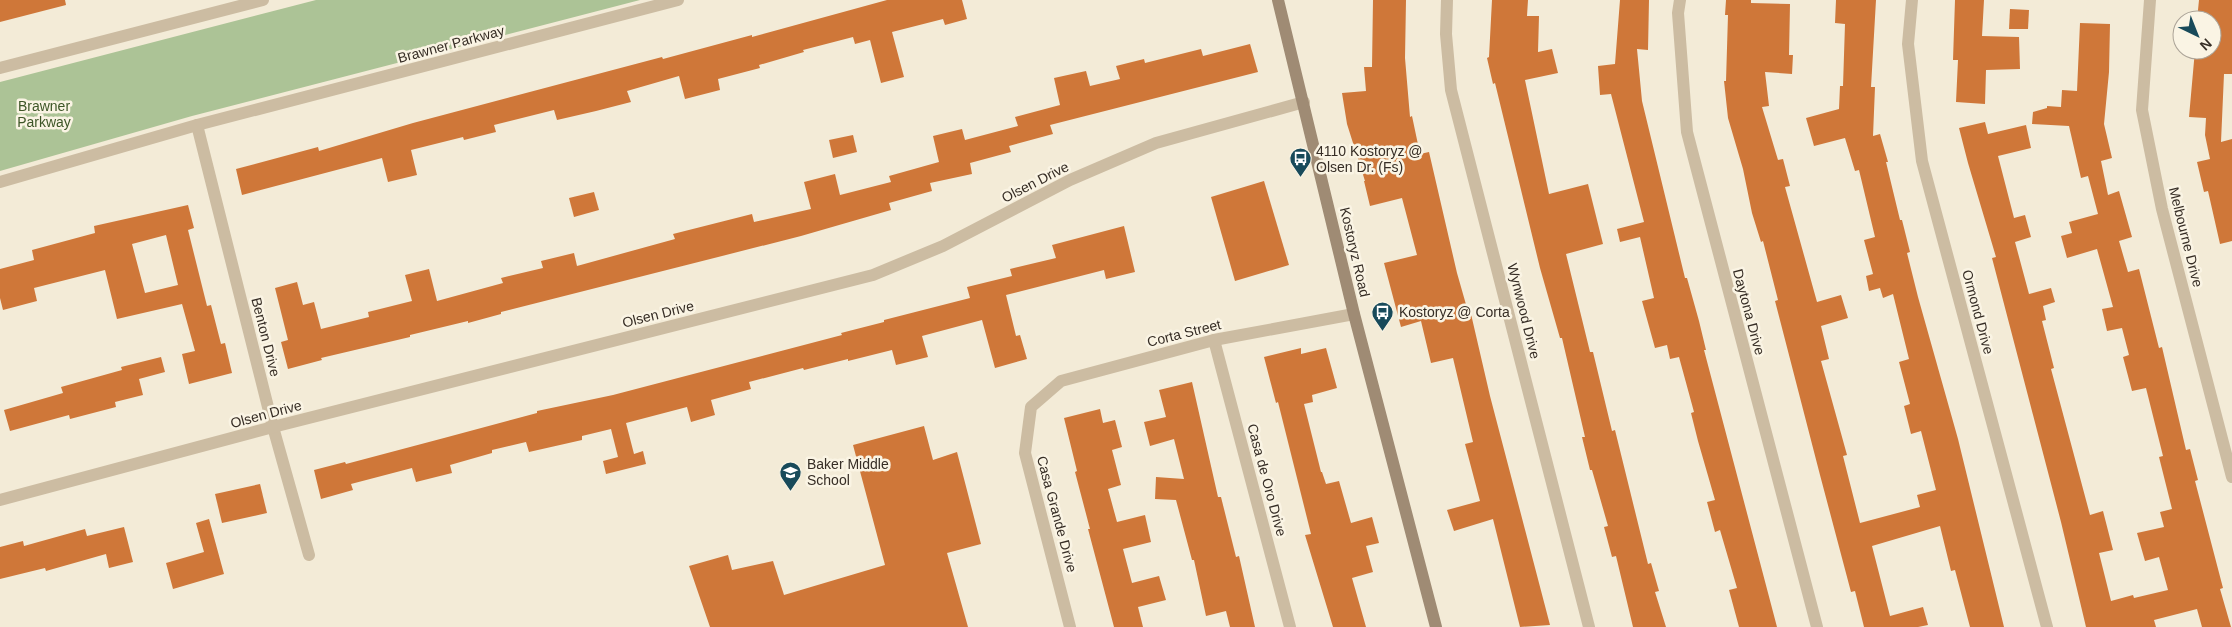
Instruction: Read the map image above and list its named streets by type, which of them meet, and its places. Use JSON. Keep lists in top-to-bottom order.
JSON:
{
  "streets": {
    "main road": ["Kostoryz Road"],
    "street": [
      "Brawner Parkway",
      "Olsen Drive",
      "Melbourne Drive",
      "Wynwood Drive",
      "Daytona Drive",
      "Ormond Drive",
      "Corta Street",
      "Benton Drive",
      "Casa de Oro Drive",
      "Casa Grande Drive"
    ]
  },
  "crossings": [
    ["Brawner Parkway", "Benton Drive"],
    ["Olsen Drive", "Kostoryz Road"],
    ["Olsen Drive", "Benton Drive"],
    ["Kostoryz Road", "Corta Street"],
    ["Corta Street", "Casa de Oro Drive"],
    ["Corta Street", "Casa Grande Drive"]
  ],
  "parks": ["Brawner Parkway"],
  "places": {
    "bus stop": ["4110 Kostoryz @ Olsen Dr. (Fs)", "Kostoryz @ Corta"],
    "school or university": ["Baker Middle School"]
  },
  "north": "bottom right"
}
